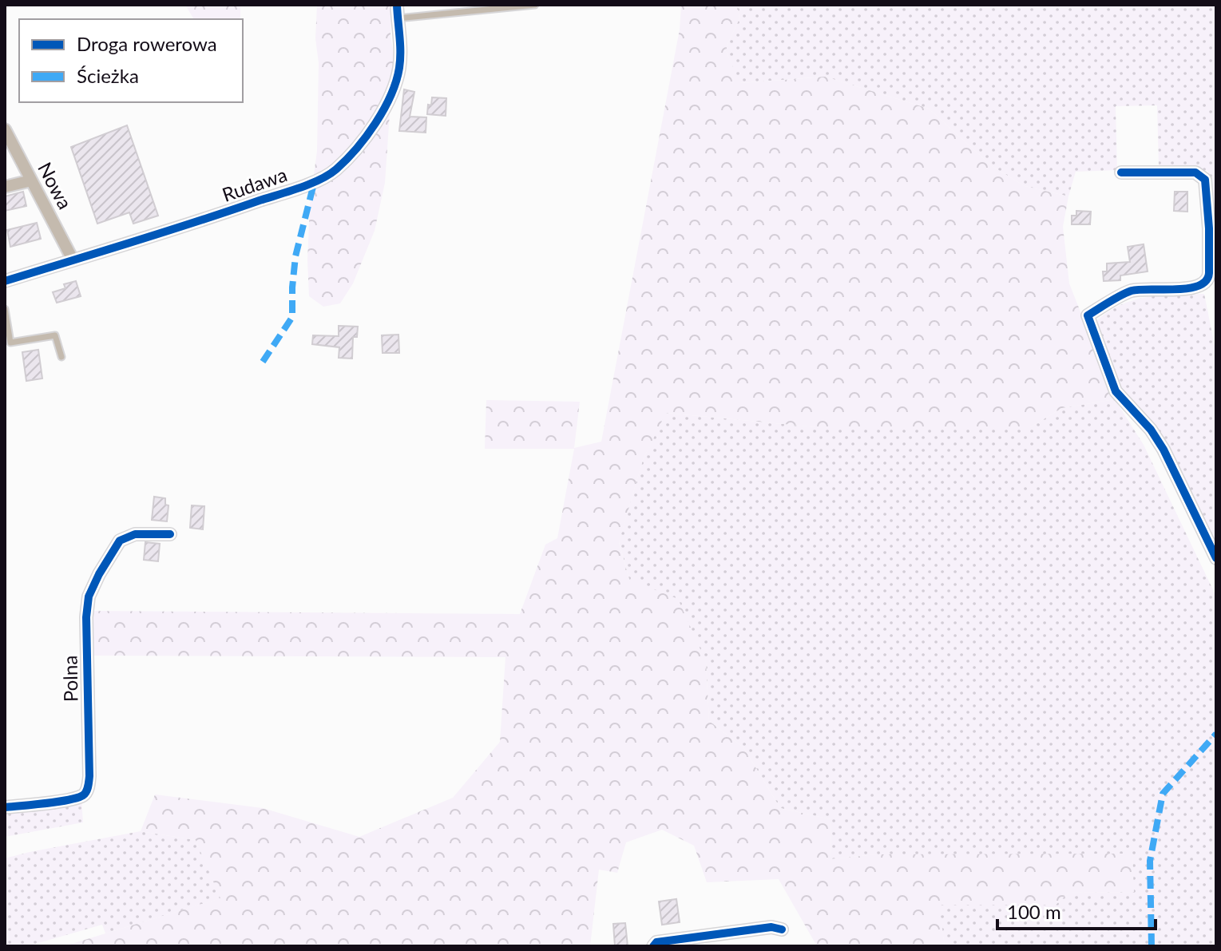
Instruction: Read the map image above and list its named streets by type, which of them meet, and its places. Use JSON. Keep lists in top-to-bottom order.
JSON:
{
  "streets": {
    "street": ["Rudawa", "Nowa", "Polna"]
  },
  "crossings": [
    ["Rudawa", "Nowa"]
  ],
  "legend": ["Droga rowerowa", "Ścieżka"],
  "scale_bar": "100 m"
}
